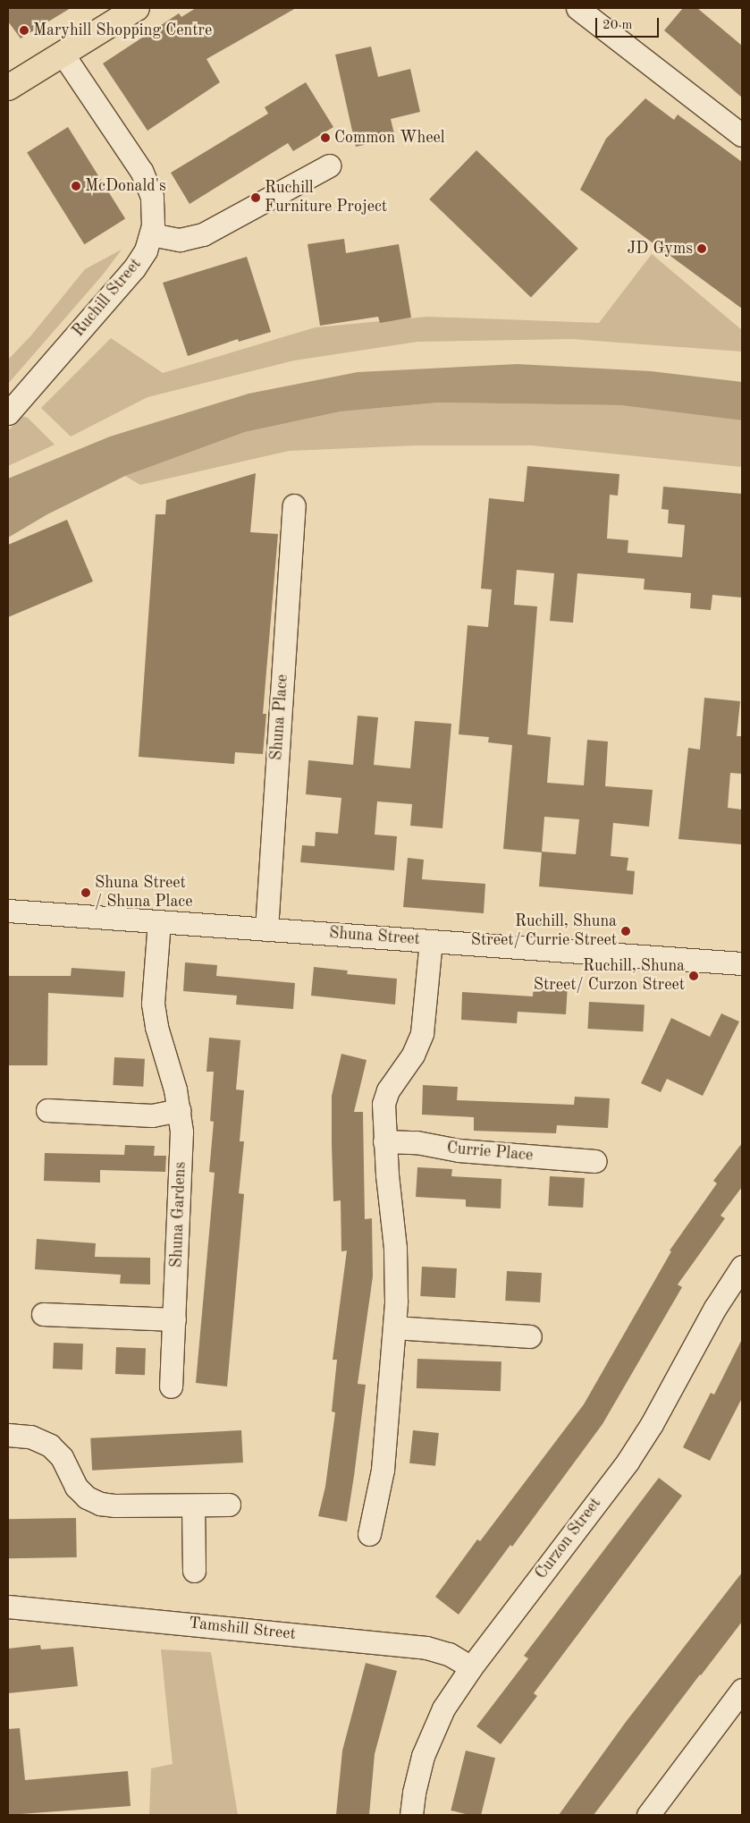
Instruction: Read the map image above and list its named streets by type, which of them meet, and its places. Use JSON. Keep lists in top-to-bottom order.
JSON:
{
  "streets": {
    "street": [
      "Ruchill Street",
      "Shuna Place",
      "Shuna Street",
      "Currie Place",
      "Shuna Gardens",
      "Curzon Street",
      "Tamshill Street"
    ]
  },
  "crossings": [
    ["Shuna Place", "Shuna Street"],
    ["Shuna Street", "Shuna Gardens"],
    ["Curzon Street", "Tamshill Street"]
  ],
  "places": [
    "Maryhill Shopping Centre",
    "Common Wheel",
    "McDonald's",
    "Ruchill Furniture Project",
    "JD Gyms",
    "Shuna Street / Shuna Place",
    "Ruchill, Shuna Street/ Currie Street",
    "Ruchill, Shuna Street/ Curzon Street"
  ],
  "scale_bar": "20 m"
}
